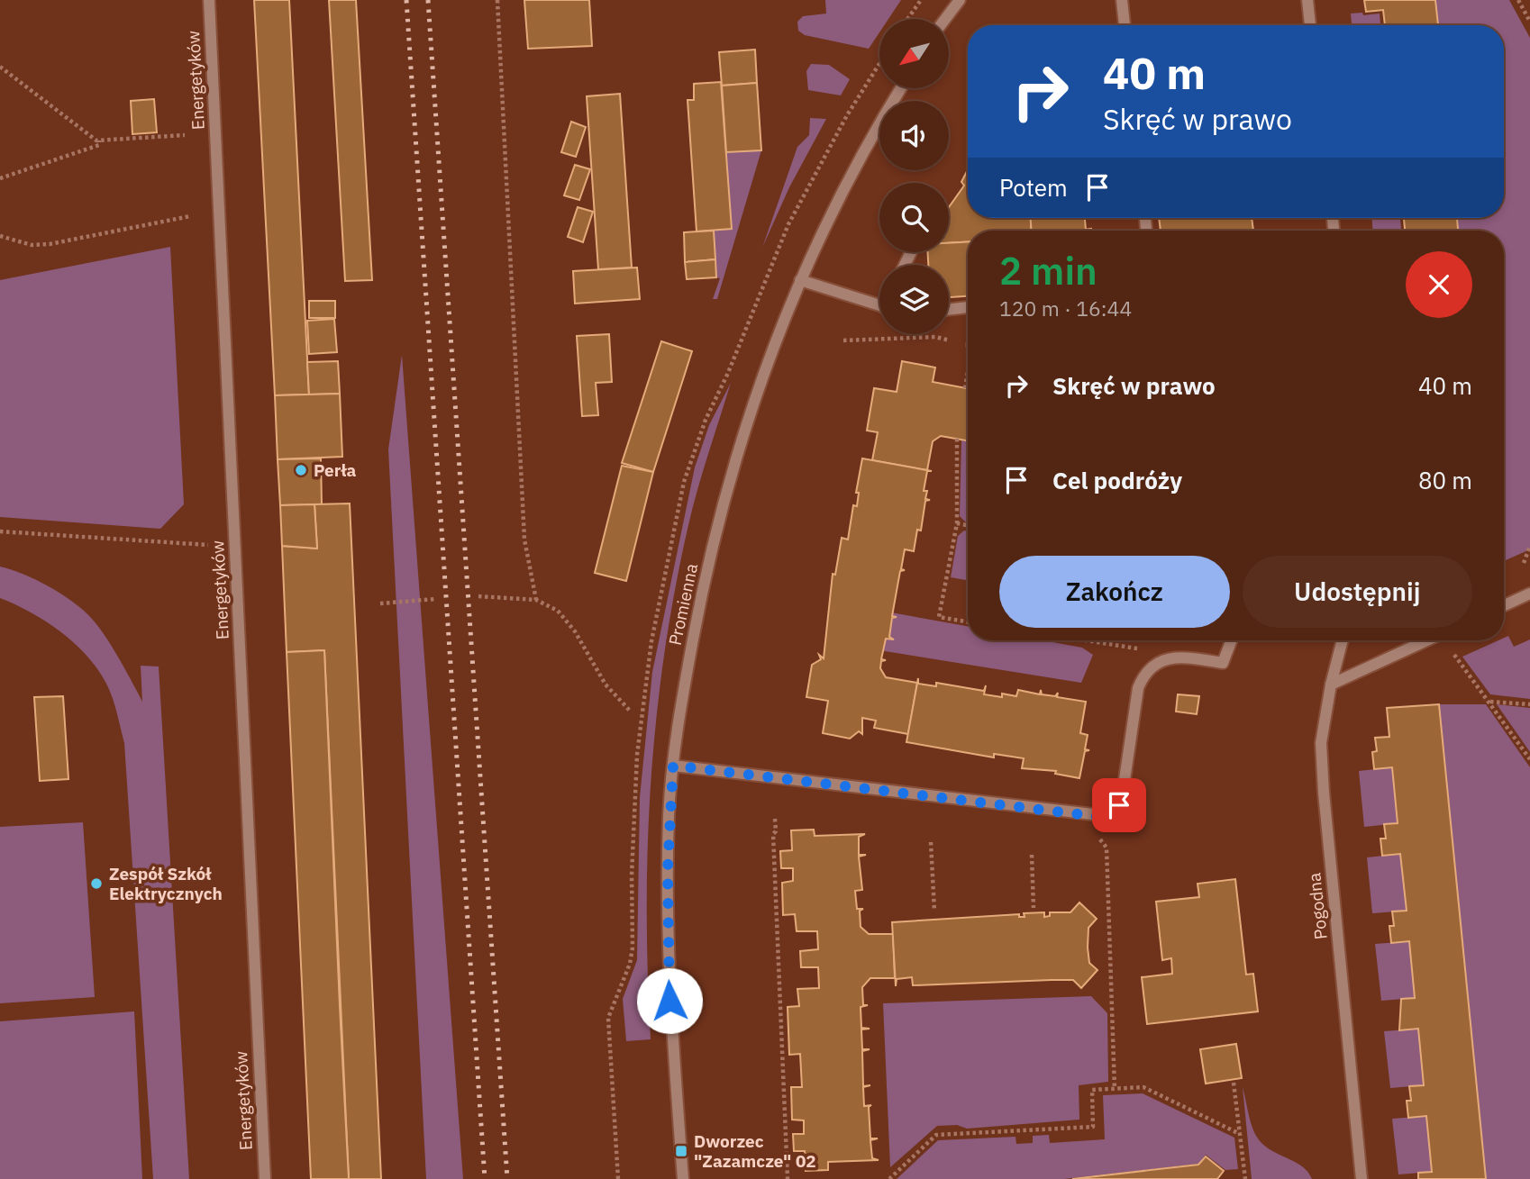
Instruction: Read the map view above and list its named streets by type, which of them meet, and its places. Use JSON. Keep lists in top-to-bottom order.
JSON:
{
  "streets": {
    "street": ["Energetyków", "Promienna", "Pogodna"]
  },
  "places": {
    "other": ["Perła", "Zespół Szkół Elektrycznych"],
    "transit": ["Dworzec \"Zazamcze\" 02"]
  },
  "north": "bottom left",
  "page": {
    "turn": ["40 m", "Skręć w prawo"],
    "then": "Potem",
    "heading": ["2 min", "120 m · 16:44"],
    "list": [
      {
        "name": "Skręć w prawo",
        "value": "40 m"
      },
      {
        "name": "Cel podróży",
        "value": "80 m"
      }
    ],
    "buttons": ["Zakończ", "Udostępnij"]
  }
}
